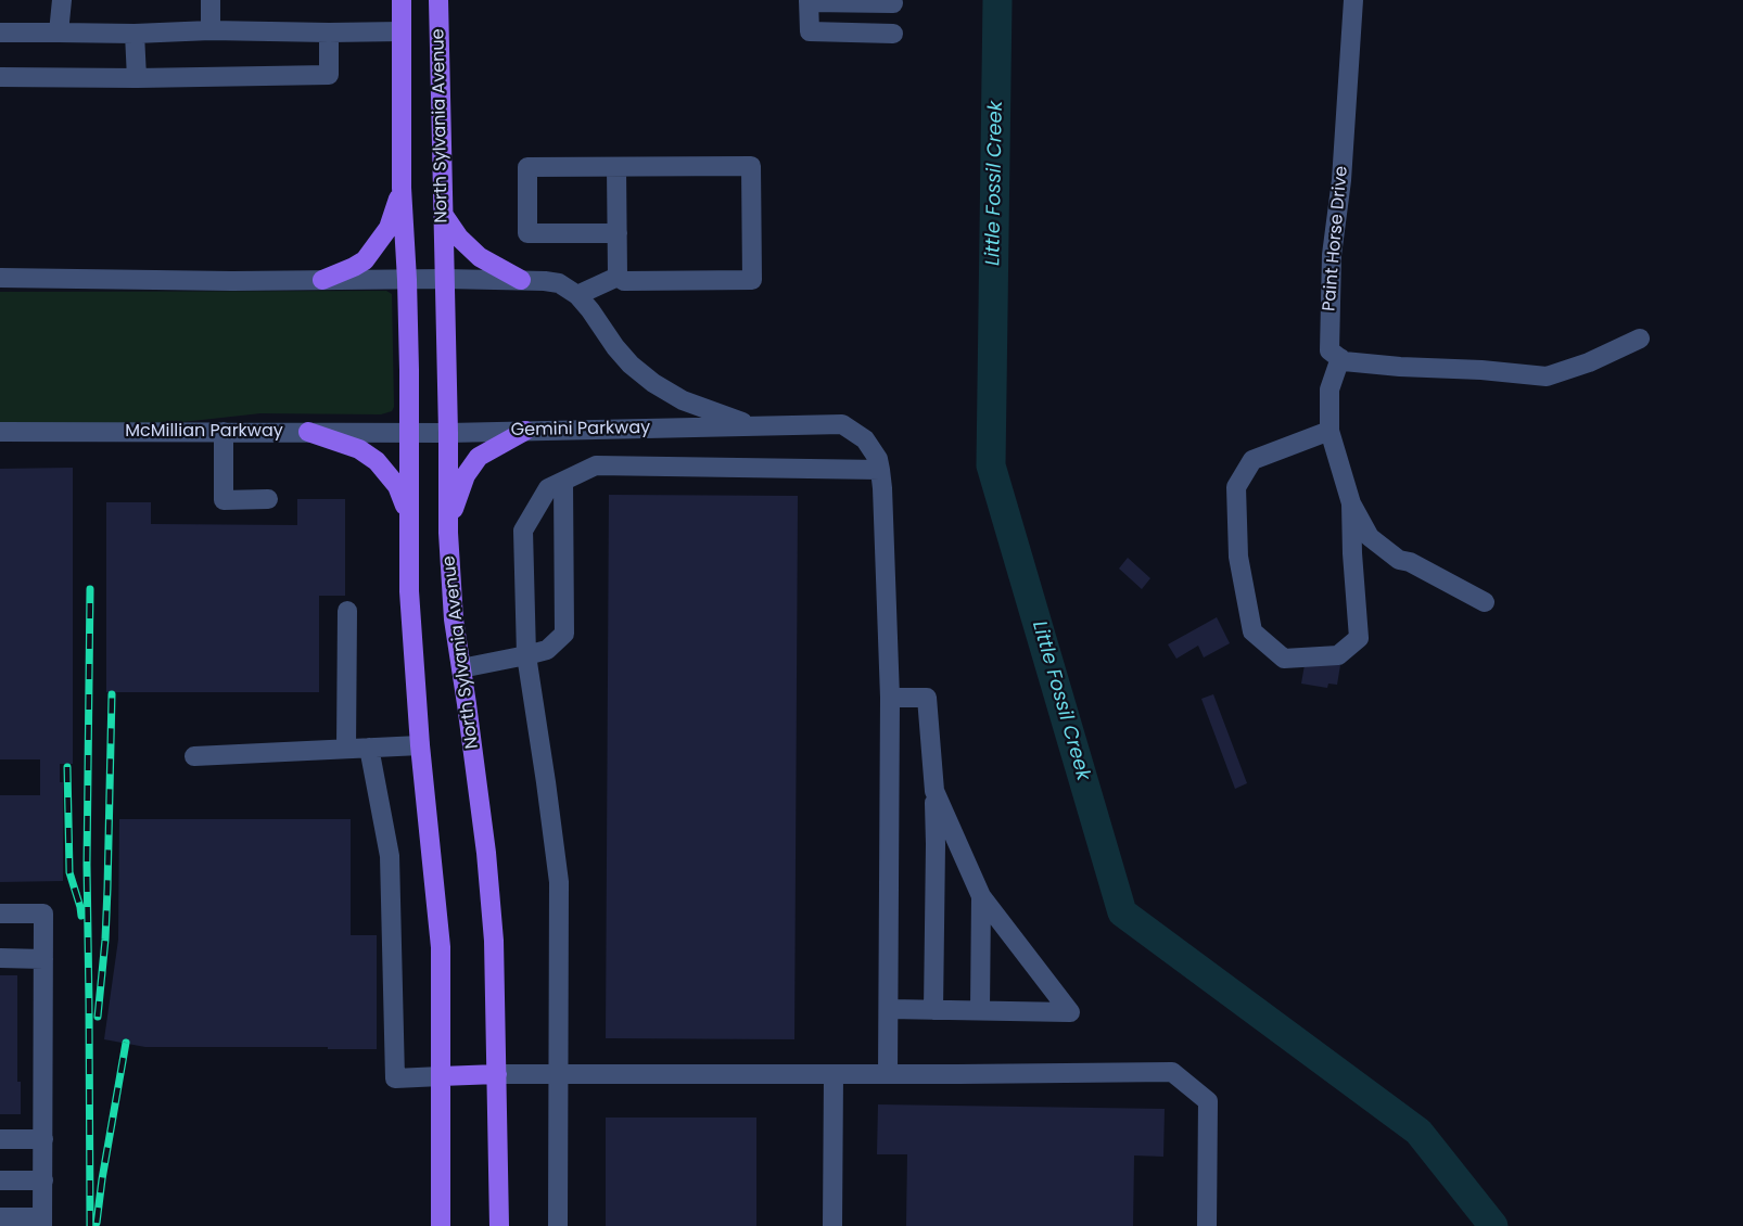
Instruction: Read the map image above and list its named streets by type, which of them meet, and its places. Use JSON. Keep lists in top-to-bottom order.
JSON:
{
  "streets": {
    "main road": ["North Sylvania Avenue"],
    "street": ["Paint Horse Drive", "Gemini Parkway", "McMillian Parkway"]
  },
  "crossings": [
    ["North Sylvania Avenue", "Gemini Parkway"],
    ["North Sylvania Avenue", "McMillian Parkway"],
    ["Gemini Parkway", "McMillian Parkway"]
  ],
  "water": ["Little Fossil Creek"]
}
